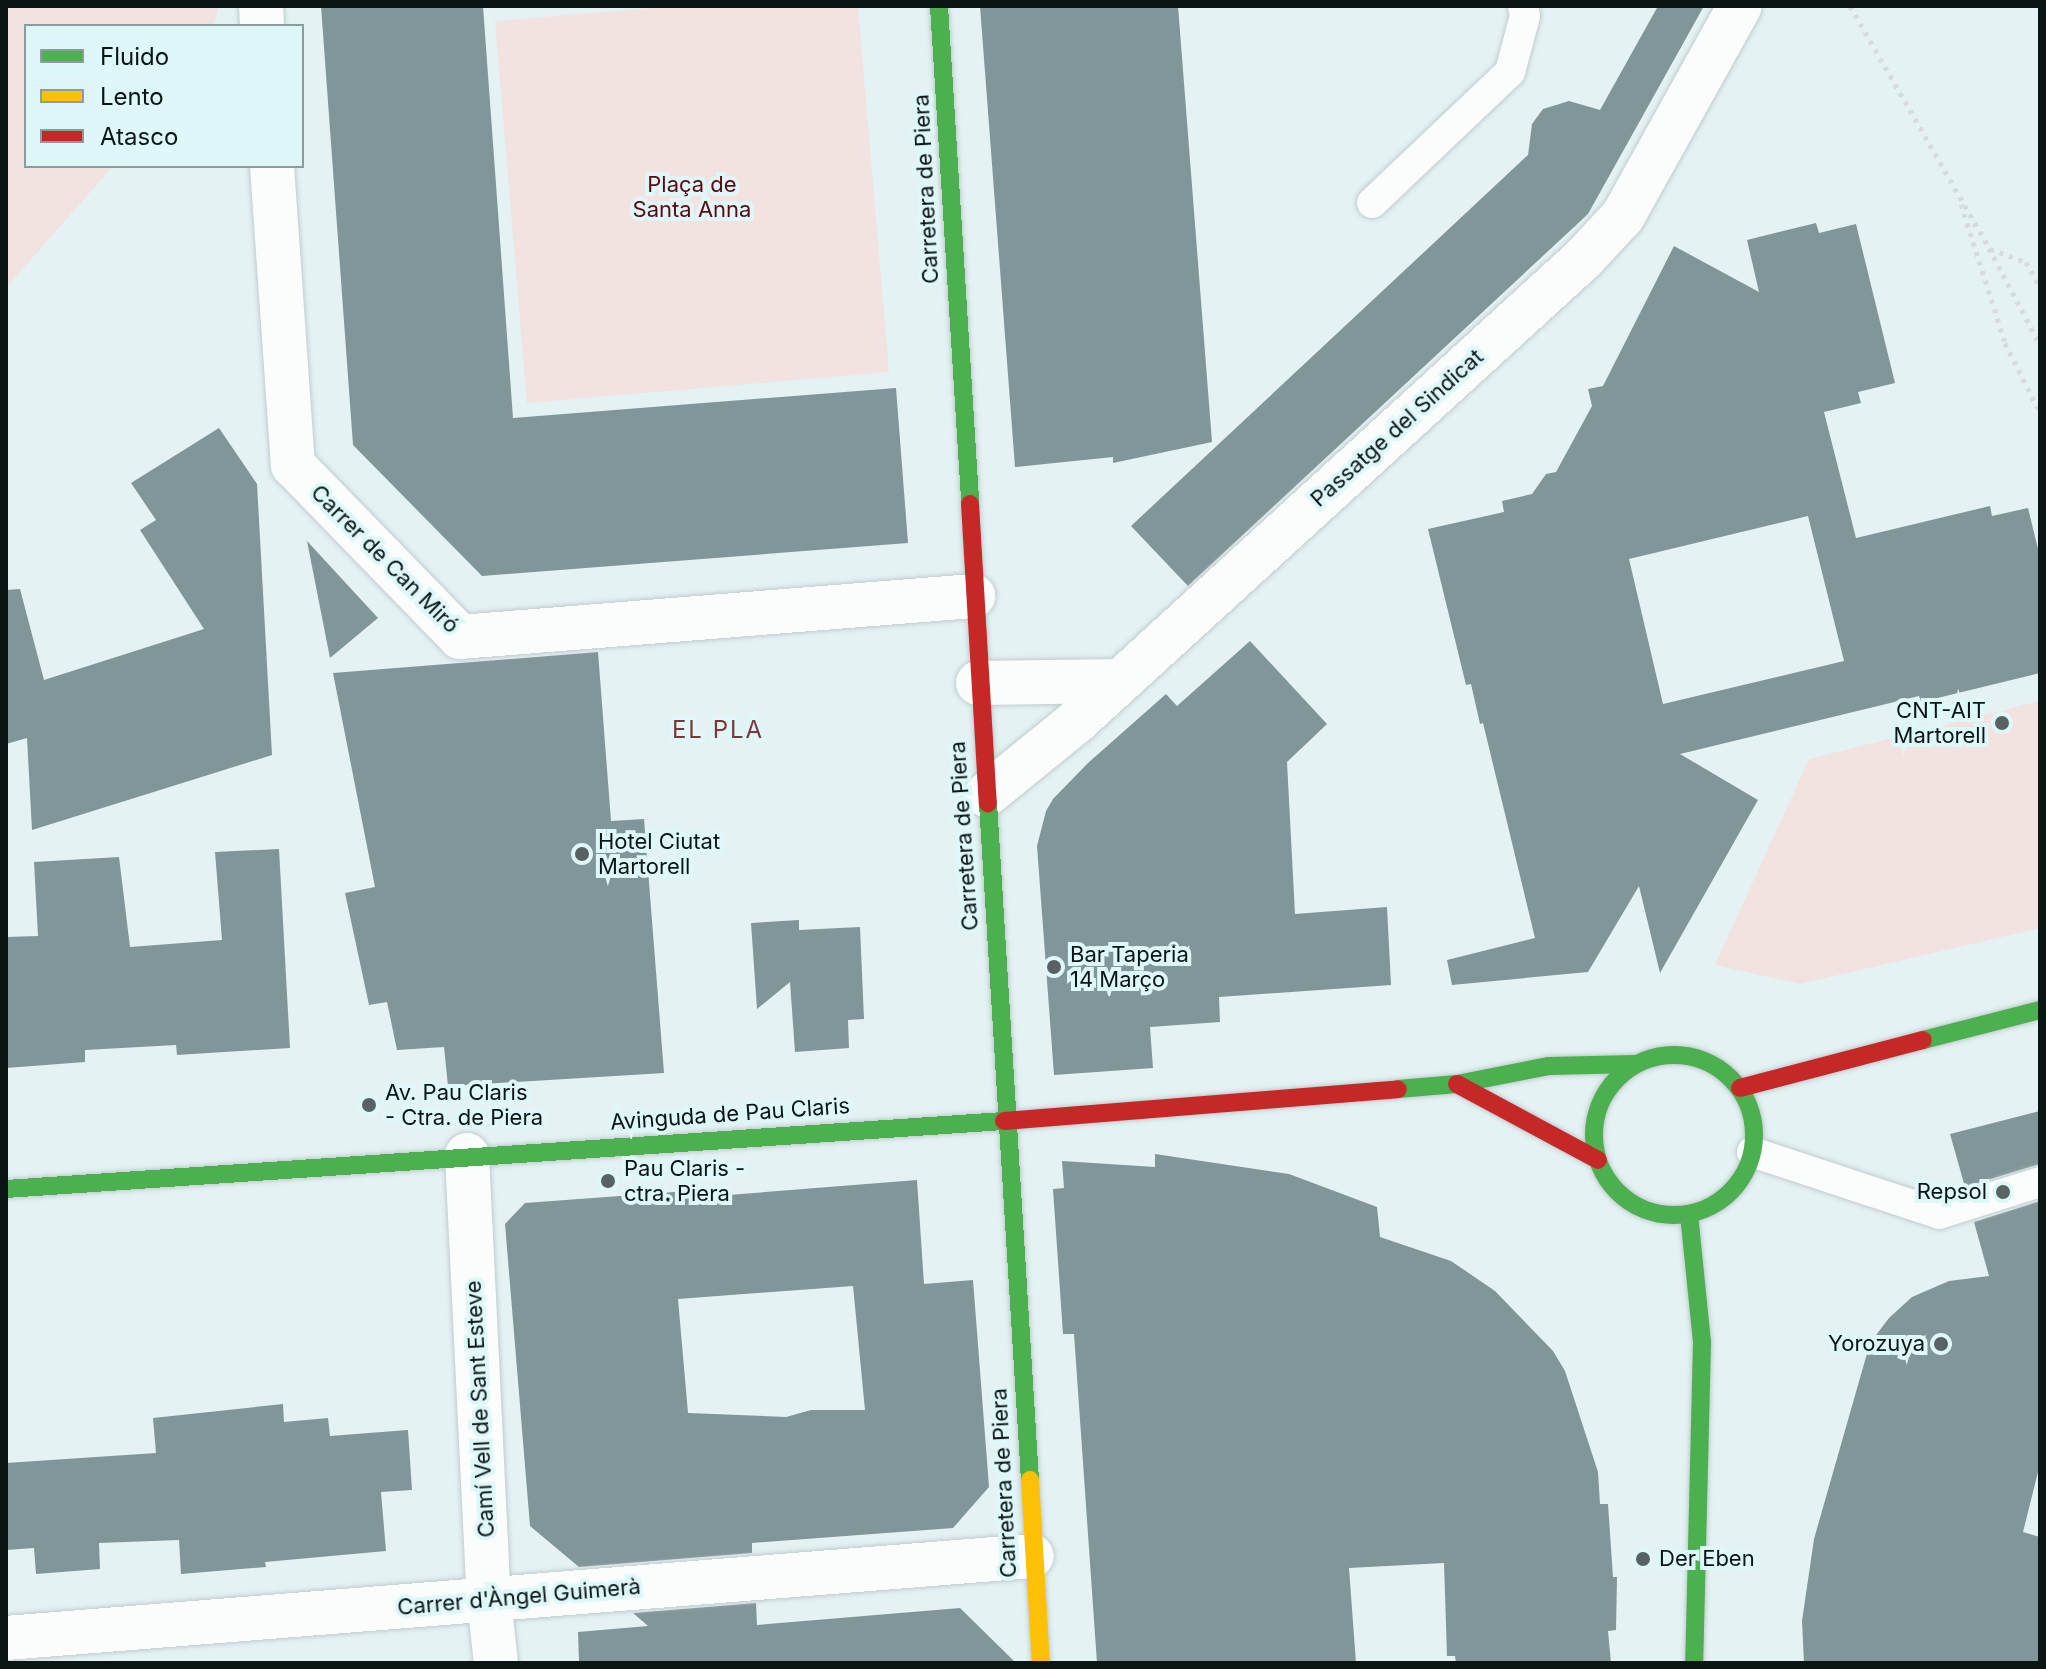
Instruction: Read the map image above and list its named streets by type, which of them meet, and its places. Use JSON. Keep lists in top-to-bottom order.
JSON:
{
  "streets": {
    "main road": ["Carretera de Piera", "Avinguda de Pau Claris"],
    "street": [
      "Passatge del Sindicat",
      "Carrer de Can Miró",
      "Camí Vell de Sant Esteve",
      "Carrer d'Àngel Guimerà"
    ]
  },
  "crossings": [
    ["Carretera de Piera", "Passatge del Sindicat"],
    ["Carretera de Piera", "Carrer de Can Miró"],
    ["Carretera de Piera", "Avinguda de Pau Claris"],
    ["Carretera de Piera", "Carrer d'Àngel Guimerà"],
    ["Avinguda de Pau Claris", "Camí Vell de Sant Esteve"],
    ["Camí Vell de Sant Esteve", "Carrer d'Àngel Guimerà"]
  ],
  "districts": ["EL PLA"],
  "parks": ["Plaça de Santa Anna"],
  "places": [
    "CNT-AIT Martorell",
    "Hotel Ciutat Martorell",
    "Bar Taperia 14 Março",
    "Av. Pau Claris - Ctra. de Piera",
    "Pau Claris - ctra. Piera",
    "Repsol",
    "Yorozuya",
    "Der Eben"
  ],
  "legend": ["Fluido", "Lento", "Atasco"]
}
